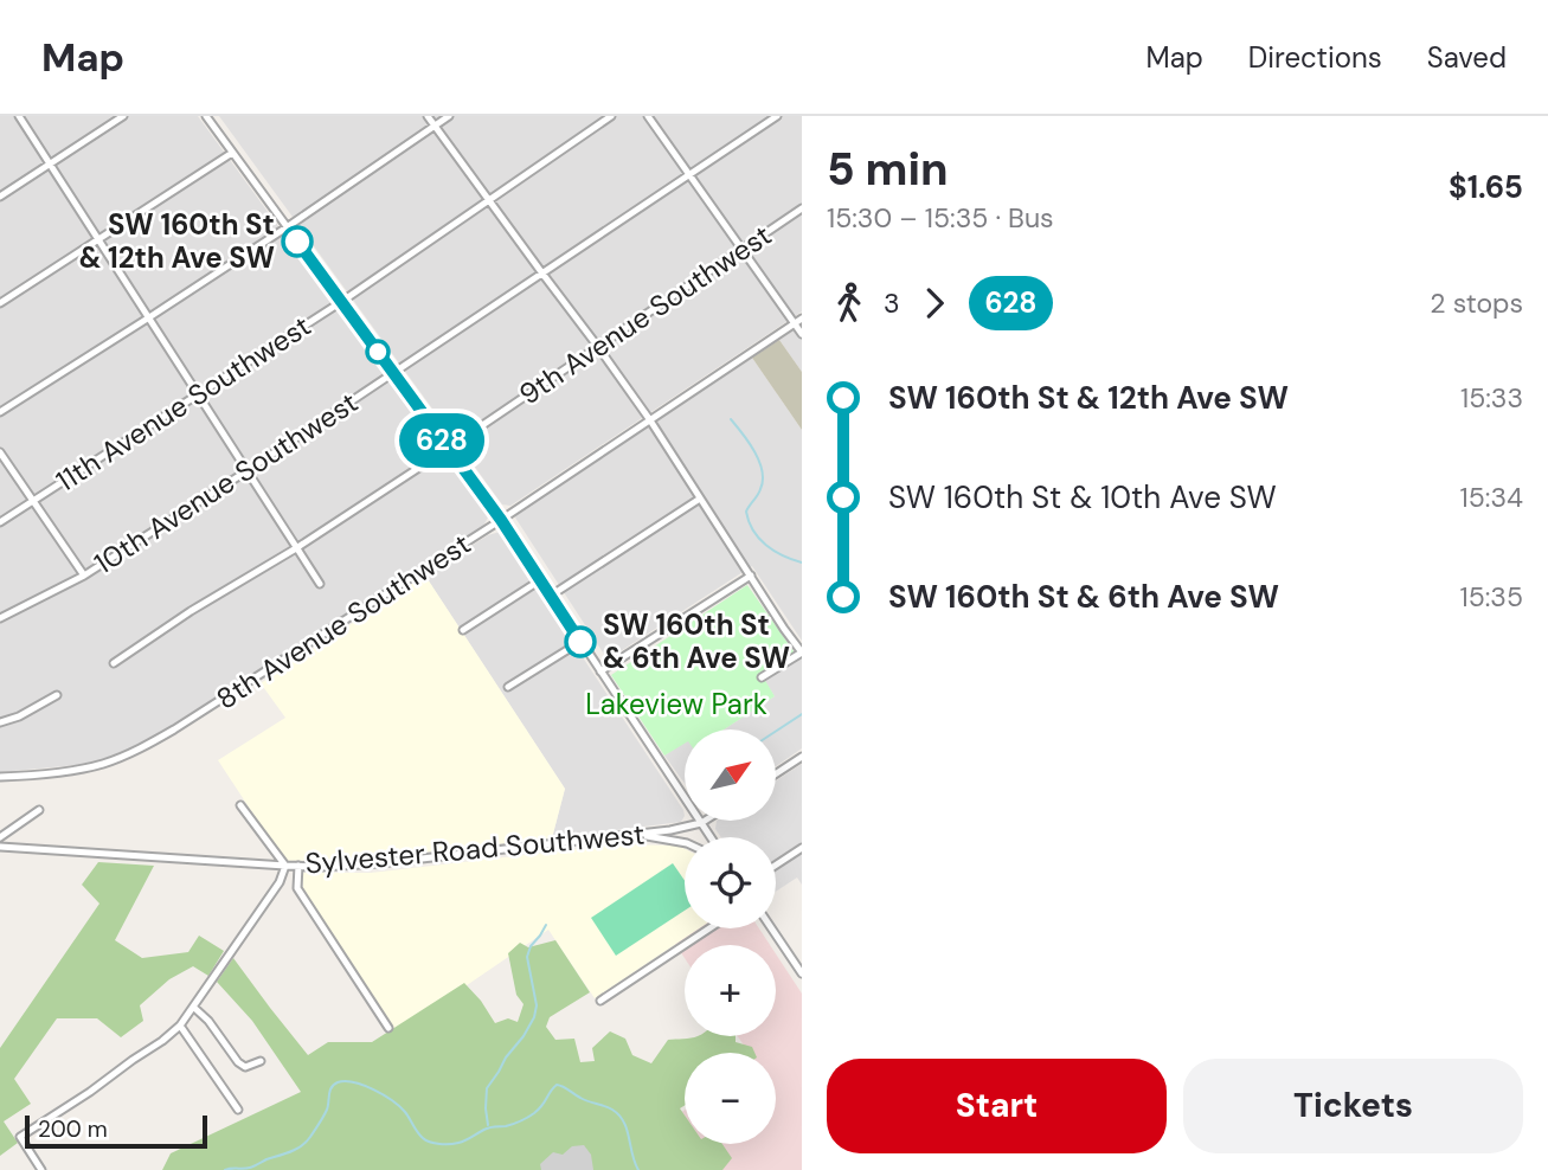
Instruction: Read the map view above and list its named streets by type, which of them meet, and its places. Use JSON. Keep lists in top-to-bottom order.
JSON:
{
  "streets": {
    "street": [
      "9th Avenue Southwest",
      "11th Avenue Southwest",
      "10th Avenue Southwest",
      "8th Avenue Southwest",
      "Sylvester Road Southwest"
    ]
  },
  "parks": ["Lakeview Park"],
  "places": ["SW 160th St & 12th Ave SW", "SW 160th St & 6th Ave SW"],
  "lines": ["bus line 628"],
  "scale_bar": "200 m",
  "north": "top right",
  "page": {
    "header": "Map",
    "nav": ["Map", "Directions", "Saved"],
    "on_map": "628",
    "heading": ["5 min", "15:30 – 15:35 · Bus", "$1.65"],
    "legs": ["3", "628", "2 stops"],
    "list": [
      {
        "name": "SW 160th St & 12th Ave SW",
        "value": "15:33"
      },
      {
        "name": "SW 160th St & 10th Ave SW",
        "value": "15:34"
      },
      {
        "name": "SW 160th St & 6th Ave SW",
        "value": "15:35"
      }
    ],
    "map_buttons": ["+", "−"],
    "buttons": ["Start", "Tickets"],
    "scale": "200 m"
  }
}
